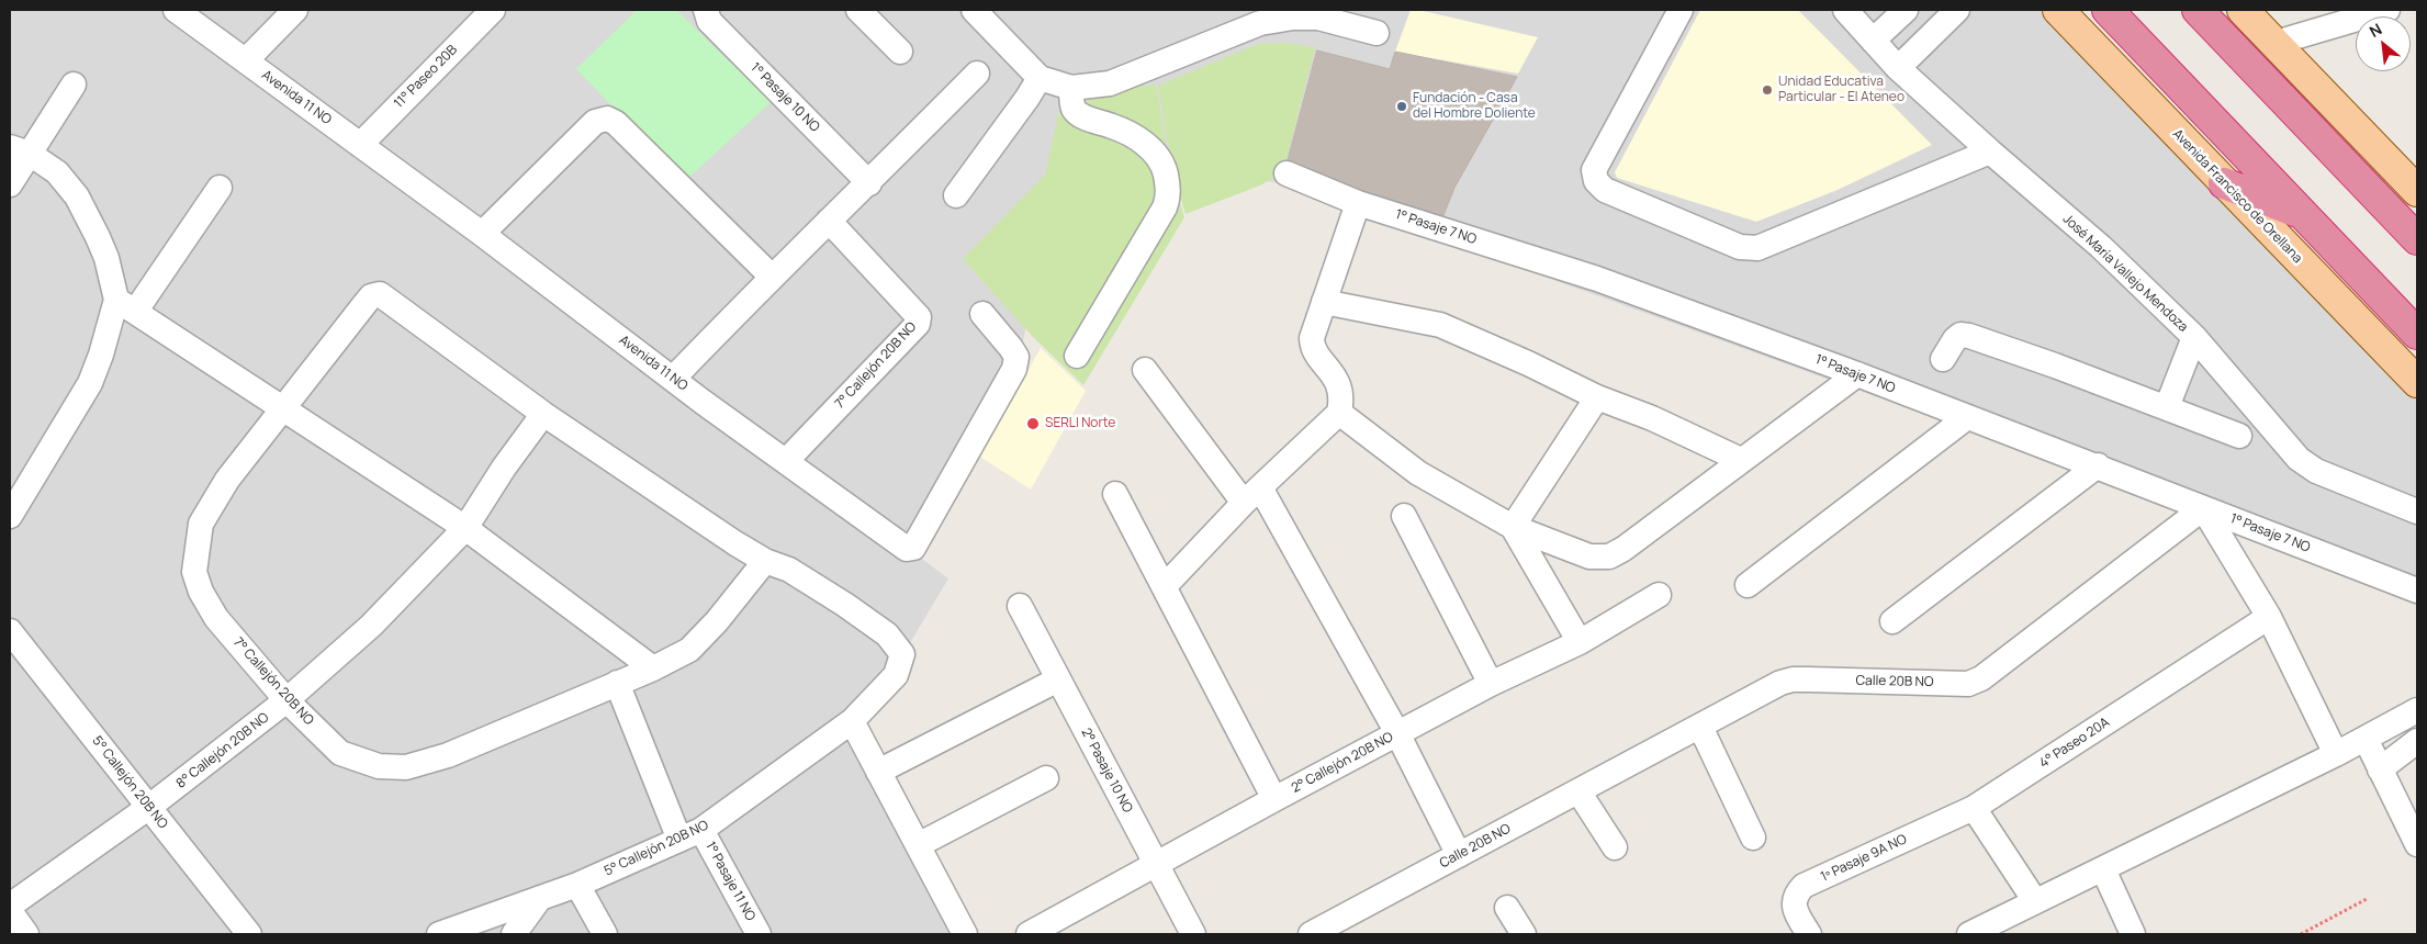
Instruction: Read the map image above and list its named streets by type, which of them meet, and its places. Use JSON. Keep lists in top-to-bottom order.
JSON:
{
  "streets": {
    "main road": ["Avenida Francisco de Orellana"],
    "street": [
      "11° Paseo 20B",
      "Avenida 11 NO",
      "1° Pasaje 10 NO",
      "1° Pasaje 7 NO",
      "José María Vallejo Mendoza",
      "7° Callejón 20B NO",
      "Calle 20B NO",
      "4° Paseo 20A",
      "8° Callejón 20B NO",
      "2° Callejón 20B NO",
      "2° Pasaje 10 NO",
      "5° Callejón 20B NO",
      "1º Pasaje 9A NO",
      "1° Pasaje 11 NO"
    ]
  },
  "crossings": [
    ["11° Paseo 20B", "Avenida 11 NO"],
    ["Avenida 11 NO", "7° Callejón 20B NO"],
    ["1° Pasaje 7 NO", "Calle 20B NO"],
    ["7° Callejón 20B NO", "8° Callejón 20B NO"],
    ["7° Callejón 20B NO", "5° Callejón 20B NO"],
    ["4° Paseo 20A", "1º Pasaje 9A NO"],
    ["8° Callejón 20B NO", "5° Callejón 20B NO"],
    ["2° Callejón 20B NO", "2° Pasaje 10 NO"],
    ["5° Callejón 20B NO", "1° Pasaje 11 NO"]
  ],
  "places": ["Unidad Educativa Particular - El Ateneo", "Fundación - Casa del Hombre Doliente", "SERLI Norte"],
  "north": "top left"
}
